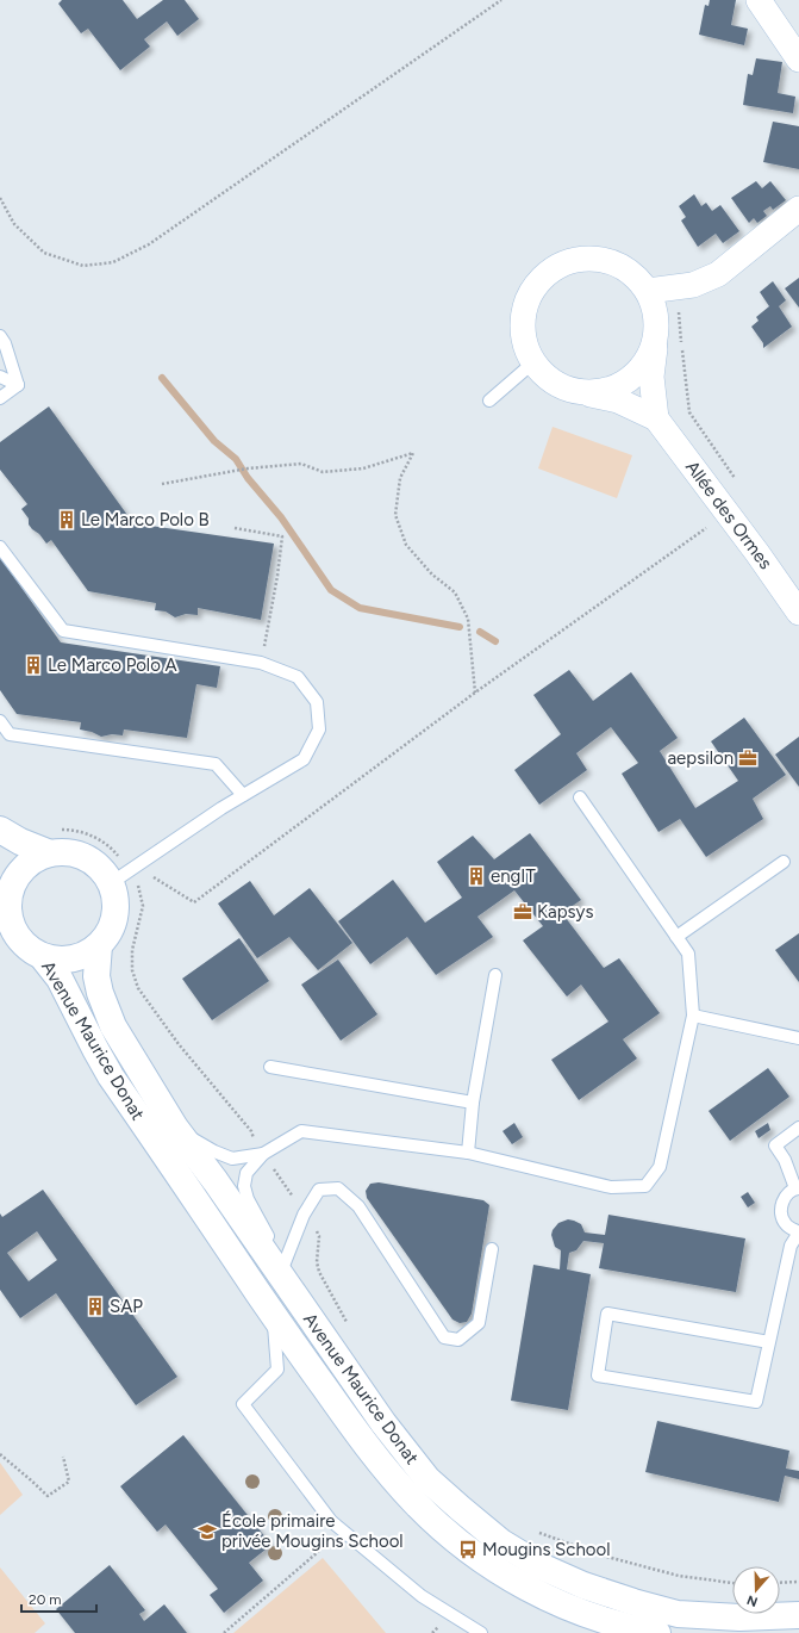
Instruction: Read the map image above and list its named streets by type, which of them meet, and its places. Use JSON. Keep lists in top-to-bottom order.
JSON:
{
  "streets": {
    "main road": ["Avenue Maurice Donat"],
    "street": ["Allée des Ormes"]
  },
  "places": {
    "building": [
      "Le Marco Polo B",
      "Le Marco Polo A",
      "engIT",
      "SAP"
    ],
    "office": ["aepsilon", "Kapsys"],
    "school or university": ["École primaire privée Mougins School"],
    "bus stop": ["Mougins School"]
  },
  "scale_bar": "20 m",
  "north": "bottom"
}
